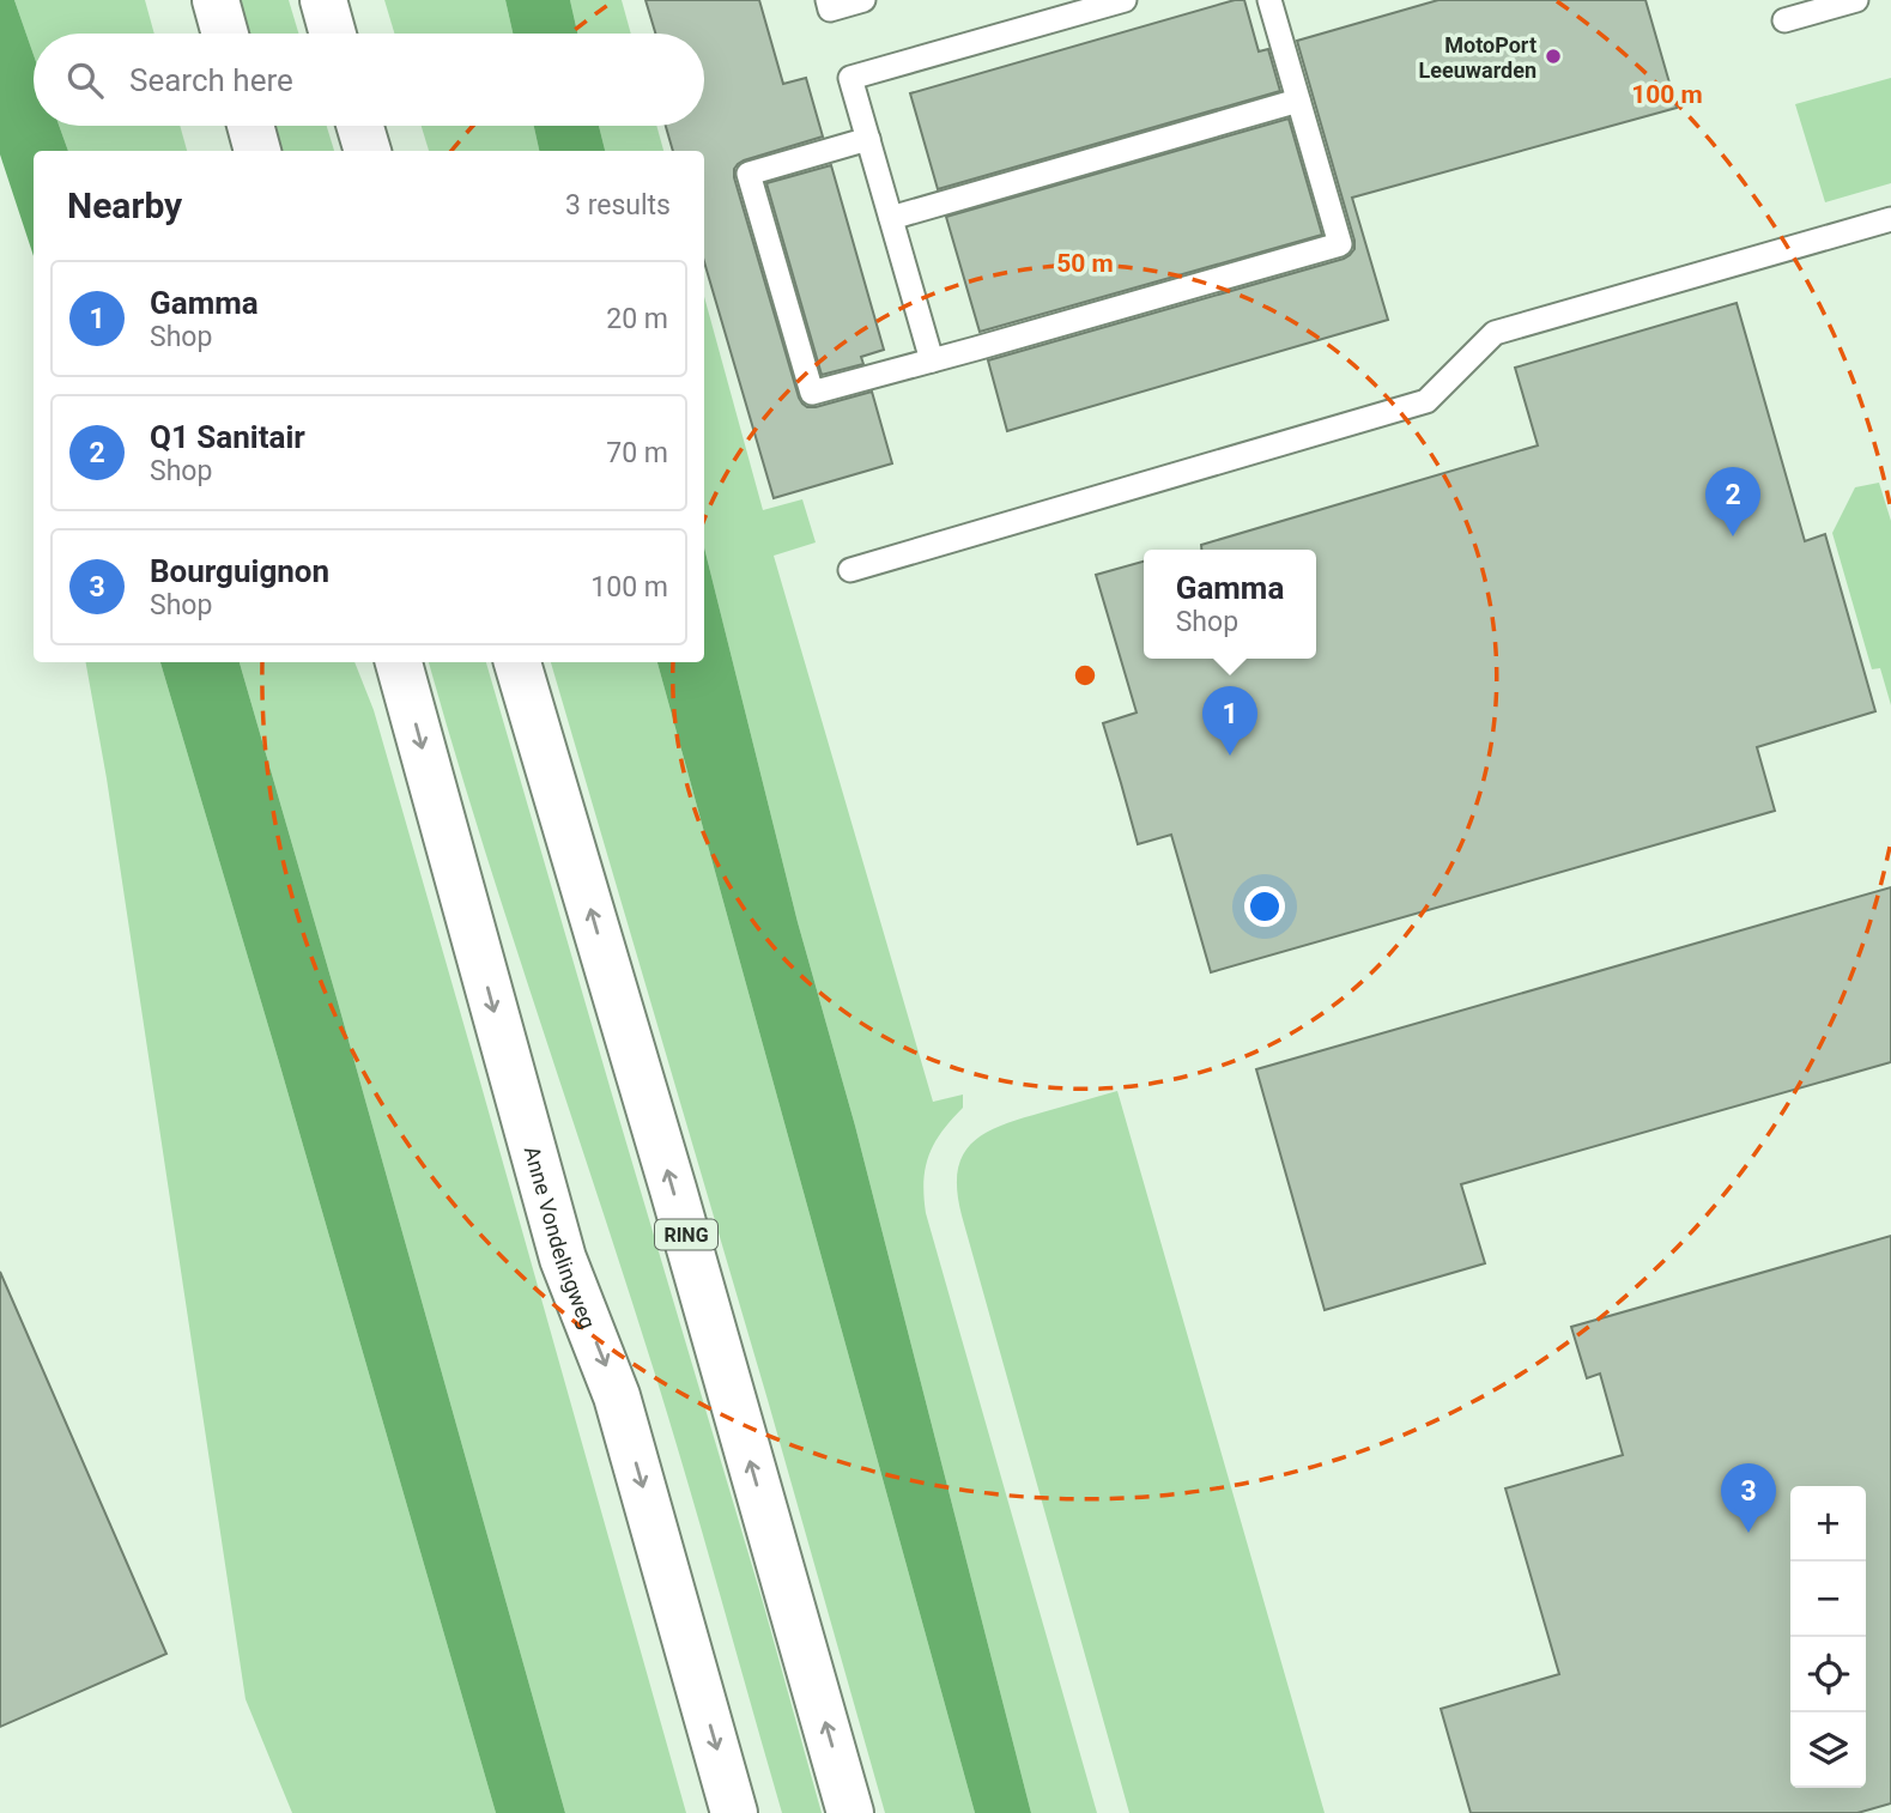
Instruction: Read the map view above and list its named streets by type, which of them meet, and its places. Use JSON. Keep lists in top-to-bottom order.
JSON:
{
  "streets": {
    "main road": ["RING", "Anne Vondelingweg"]
  },
  "places": ["MotoPort Leeuwarden"],
  "page": {
    "search": "Search here",
    "heading": ["Nearby", "3 results"],
    "list": [
      {
        "mark": "1",
        "name": "Gamma",
        "note": "Shop",
        "value": "20 m"
      },
      {
        "mark": "2",
        "name": "Q1 Sanitair",
        "note": "Shop",
        "value": "70 m"
      },
      {
        "mark": "3",
        "name": "Bourguignon",
        "note": "Shop",
        "value": "100 m"
      }
    ],
    "pins": ["2", "1", "3"],
    "popup": ["Gamma", "Shop"],
    "map_buttons": ["+", "−"]
  },
  "rings": ["100 m", "50 m"]
}
